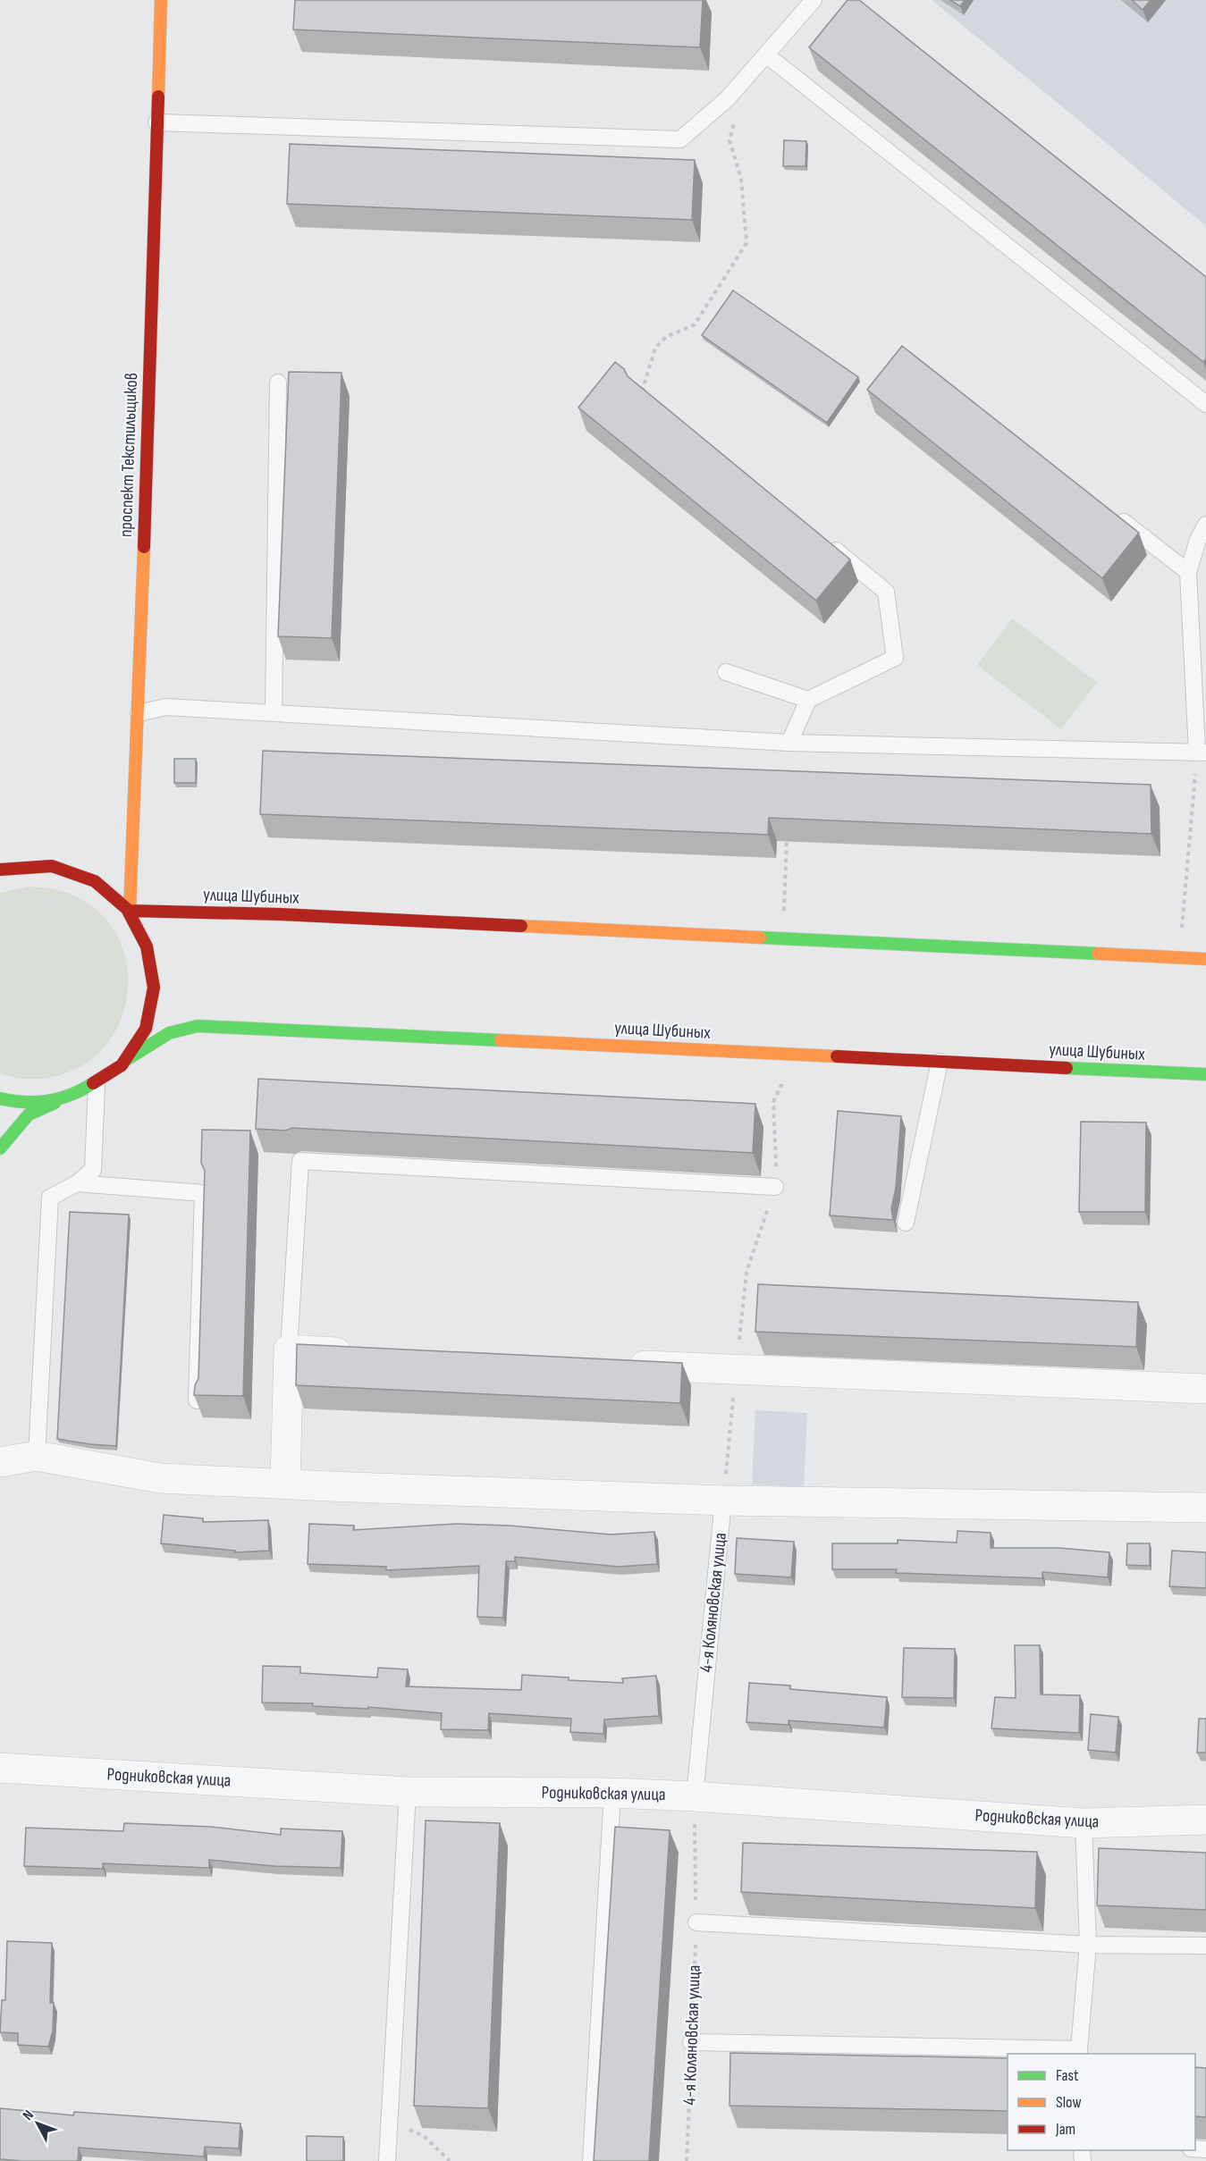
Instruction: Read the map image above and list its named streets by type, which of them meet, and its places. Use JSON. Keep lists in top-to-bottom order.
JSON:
{
  "streets": {
    "main road": ["проспект Текстильщиков", "улица Шубиных"],
    "street": ["Родниковская улица"],
    "lane": ["4-я Коляновская улица"]
  },
  "crossings": [
    ["проспект Текстильщиков", "улица Шубиных"],
    ["4-я Коляновская улица", "Родниковская улица"]
  ],
  "legend": ["Fast", "Slow", "Jam"],
  "north": "top left"
}
